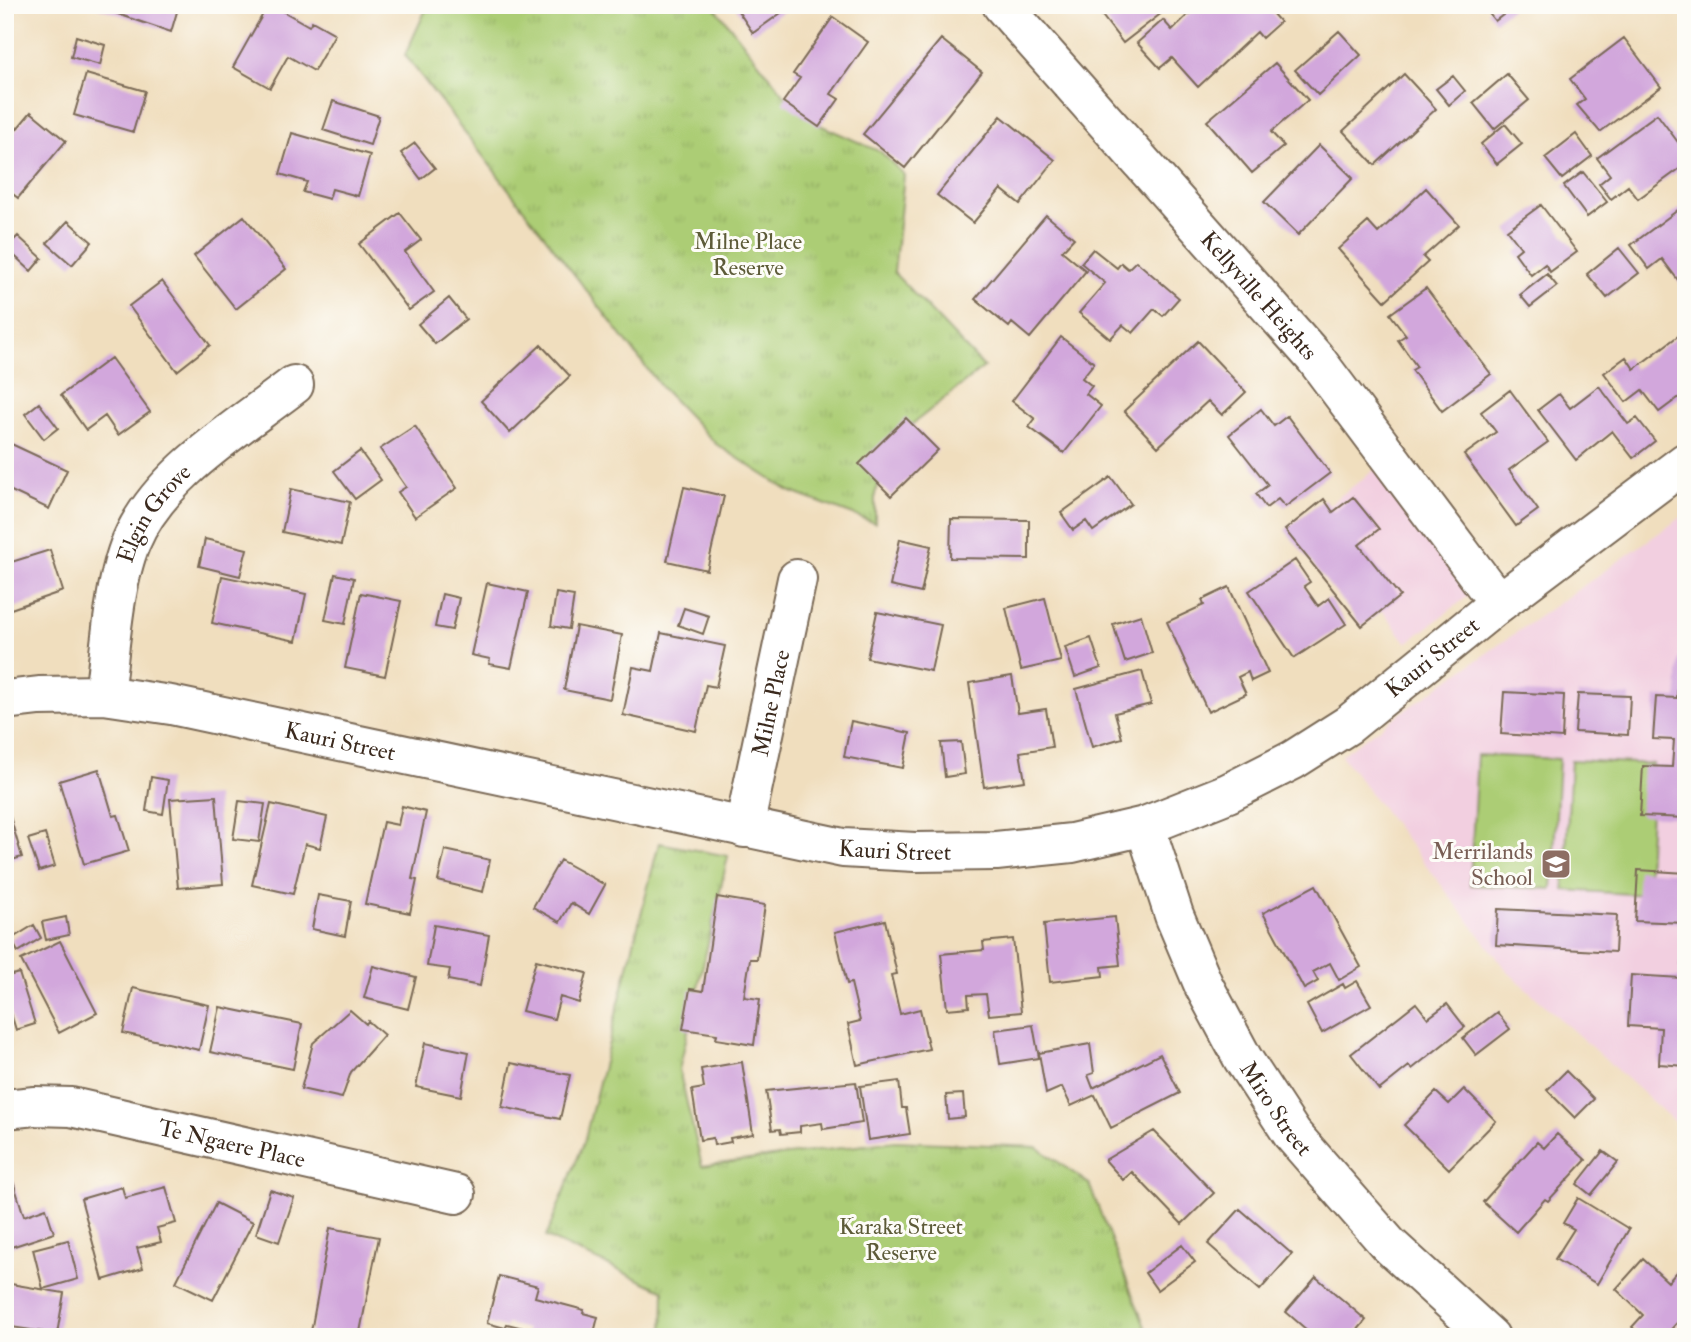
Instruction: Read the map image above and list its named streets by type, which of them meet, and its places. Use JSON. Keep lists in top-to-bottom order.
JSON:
{
  "streets": {
    "street": [
      "Kellyville Heights",
      "Elgin Grove",
      "Kauri Street",
      "Milne Place",
      "Miro Street",
      "Te Ngaere Place"
    ]
  },
  "crossings": [
    ["Kellyville Heights", "Kauri Street"],
    ["Elgin Grove", "Kauri Street"],
    ["Kauri Street", "Milne Place"],
    ["Kauri Street", "Miro Street"]
  ],
  "parks": ["Milne Place Reserve", "Karaka Street Reserve"],
  "places": {
    "school or university": ["Merrilands School"]
  }
}
